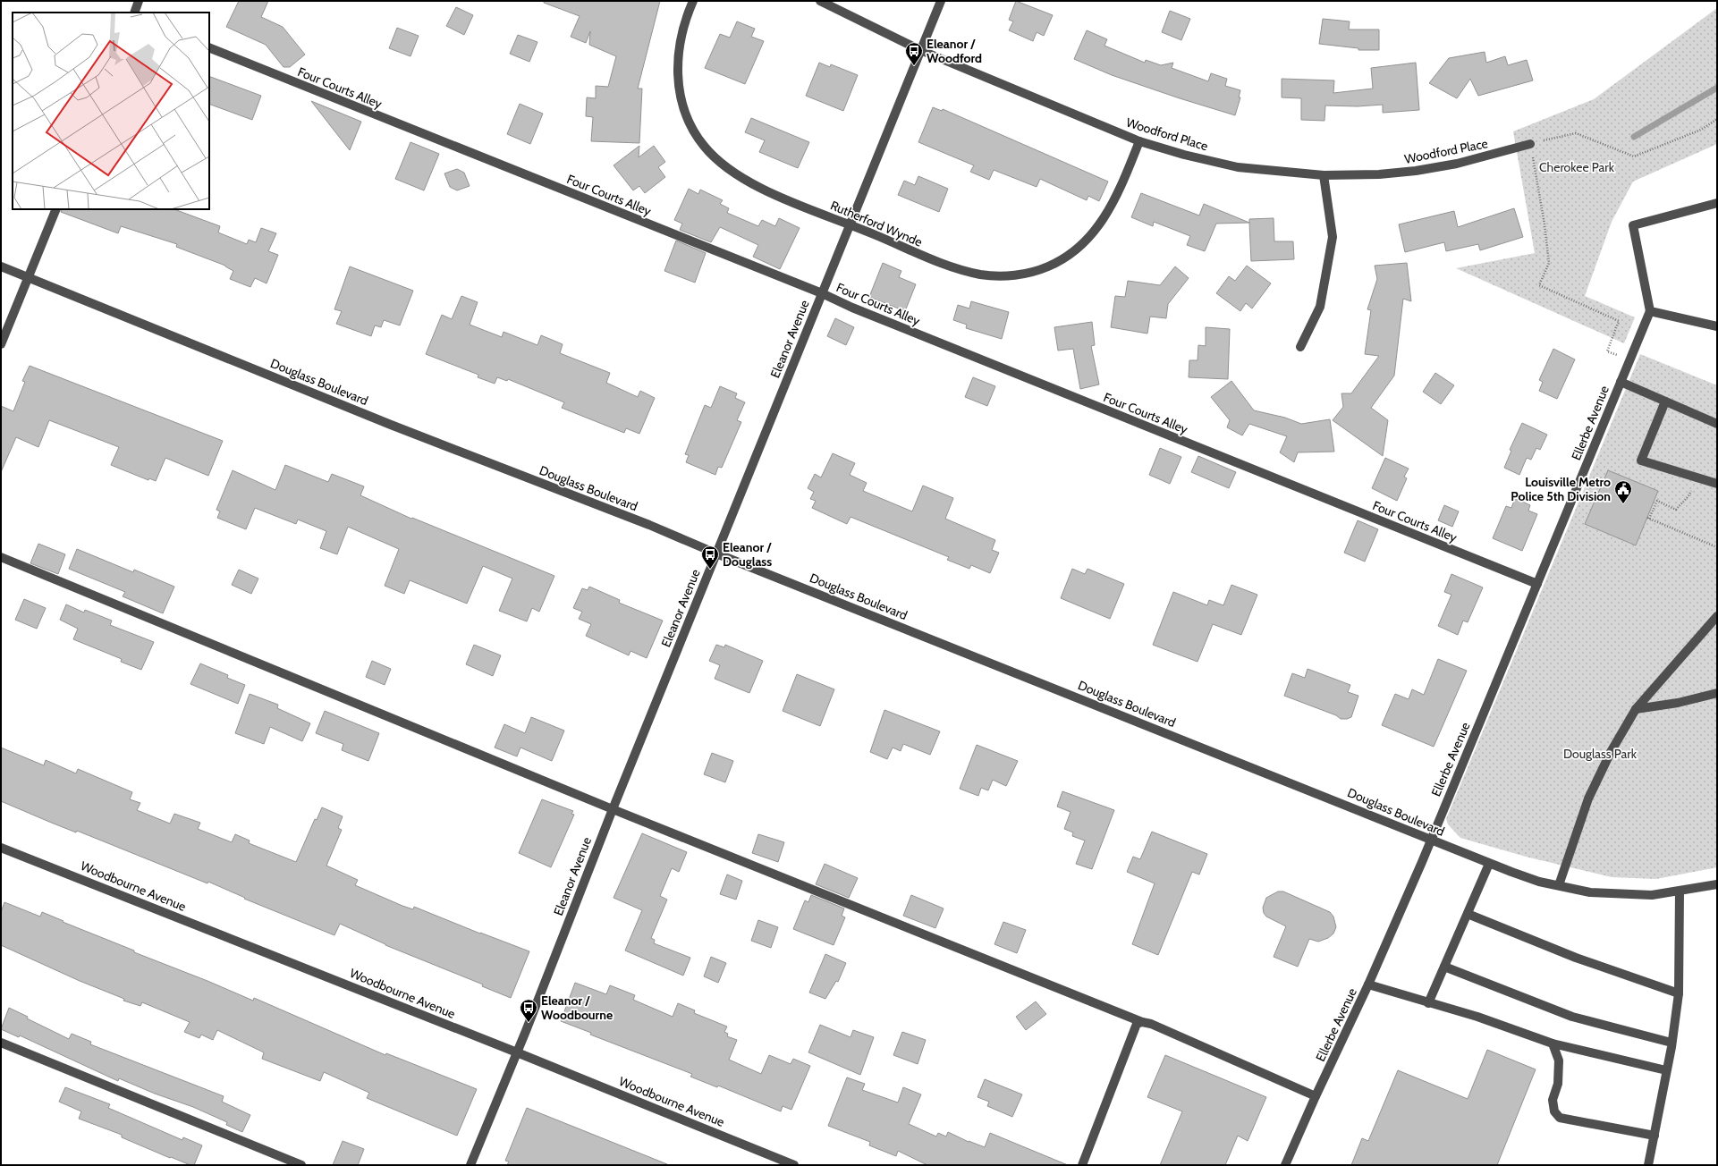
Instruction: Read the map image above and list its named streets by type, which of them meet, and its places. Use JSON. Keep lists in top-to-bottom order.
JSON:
{
  "streets": {
    "street": [
      "Four Courts Alley",
      "Woodford Place",
      "Rutherford Wynde",
      "Eleanor Avenue",
      "Douglass Boulevard",
      "Ellerbe Avenue",
      "Woodbourne Avenue"
    ]
  },
  "crossings": [
    ["Four Courts Alley", "Eleanor Avenue"],
    ["Four Courts Alley", "Ellerbe Avenue"],
    ["Woodford Place", "Rutherford Wynde"],
    ["Woodford Place", "Eleanor Avenue"],
    ["Rutherford Wynde", "Eleanor Avenue"],
    ["Eleanor Avenue", "Douglass Boulevard"],
    ["Eleanor Avenue", "Woodbourne Avenue"],
    ["Douglass Boulevard", "Ellerbe Avenue"]
  ],
  "parks": ["Cherokee Park", "Douglass Park"],
  "places": {
    "bus stop": ["Eleanor / Woodford", "Eleanor / Douglass", "Eleanor / Woodbourne"],
    "public building": ["Louisville Metro Police 5th Division"]
  }
}
